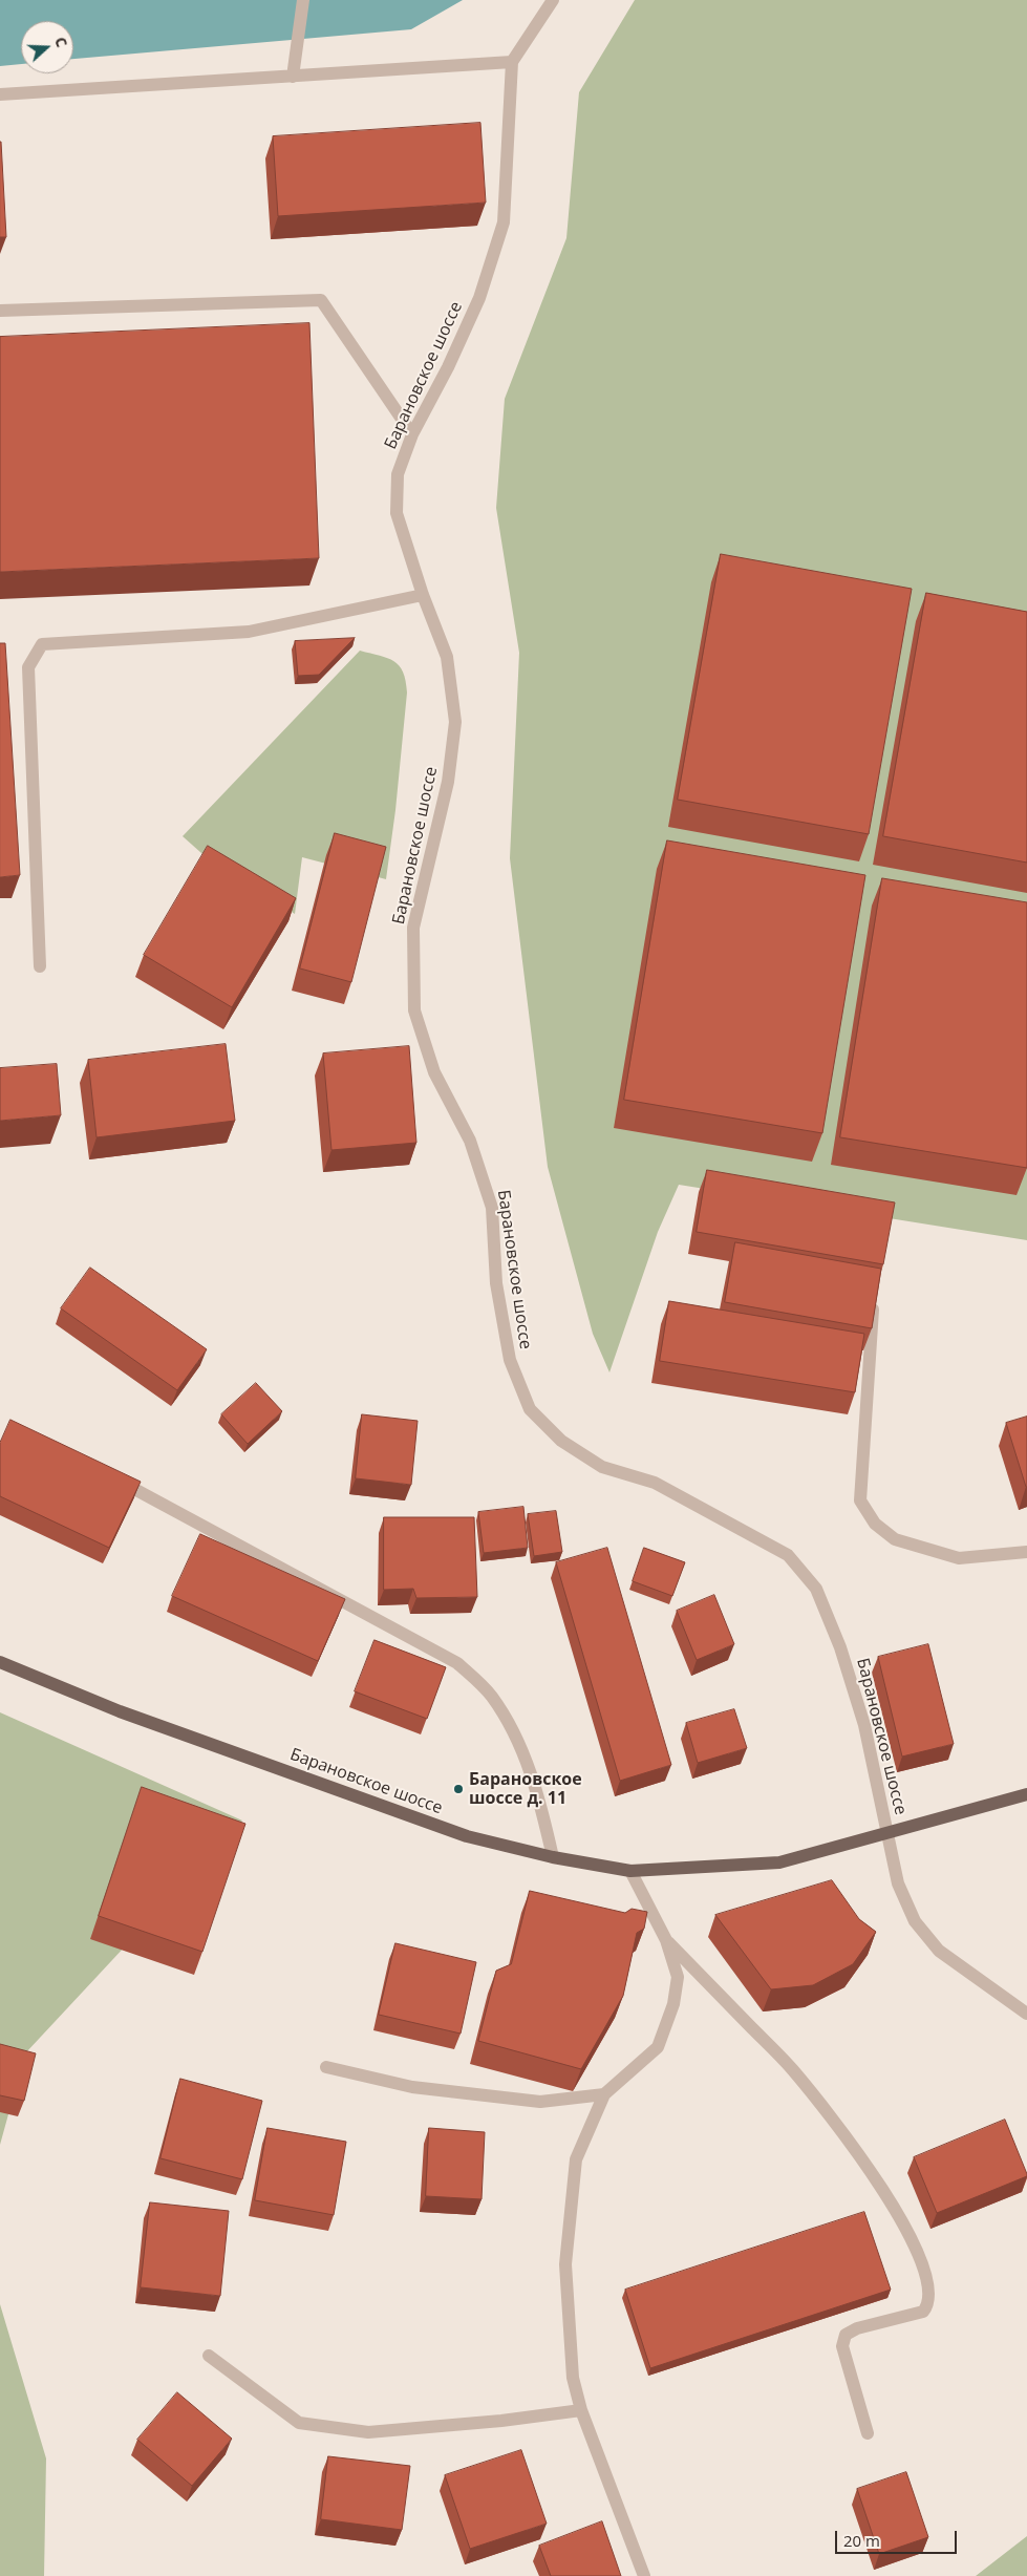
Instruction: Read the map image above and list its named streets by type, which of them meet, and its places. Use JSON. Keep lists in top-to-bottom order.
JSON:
{
  "streets": {
    "main road": ["Барановское шоссе"]
  },
  "places": ["Барановское шоссе д. 11"],
  "scale_bar": "20 m",
  "north": "right"
}
